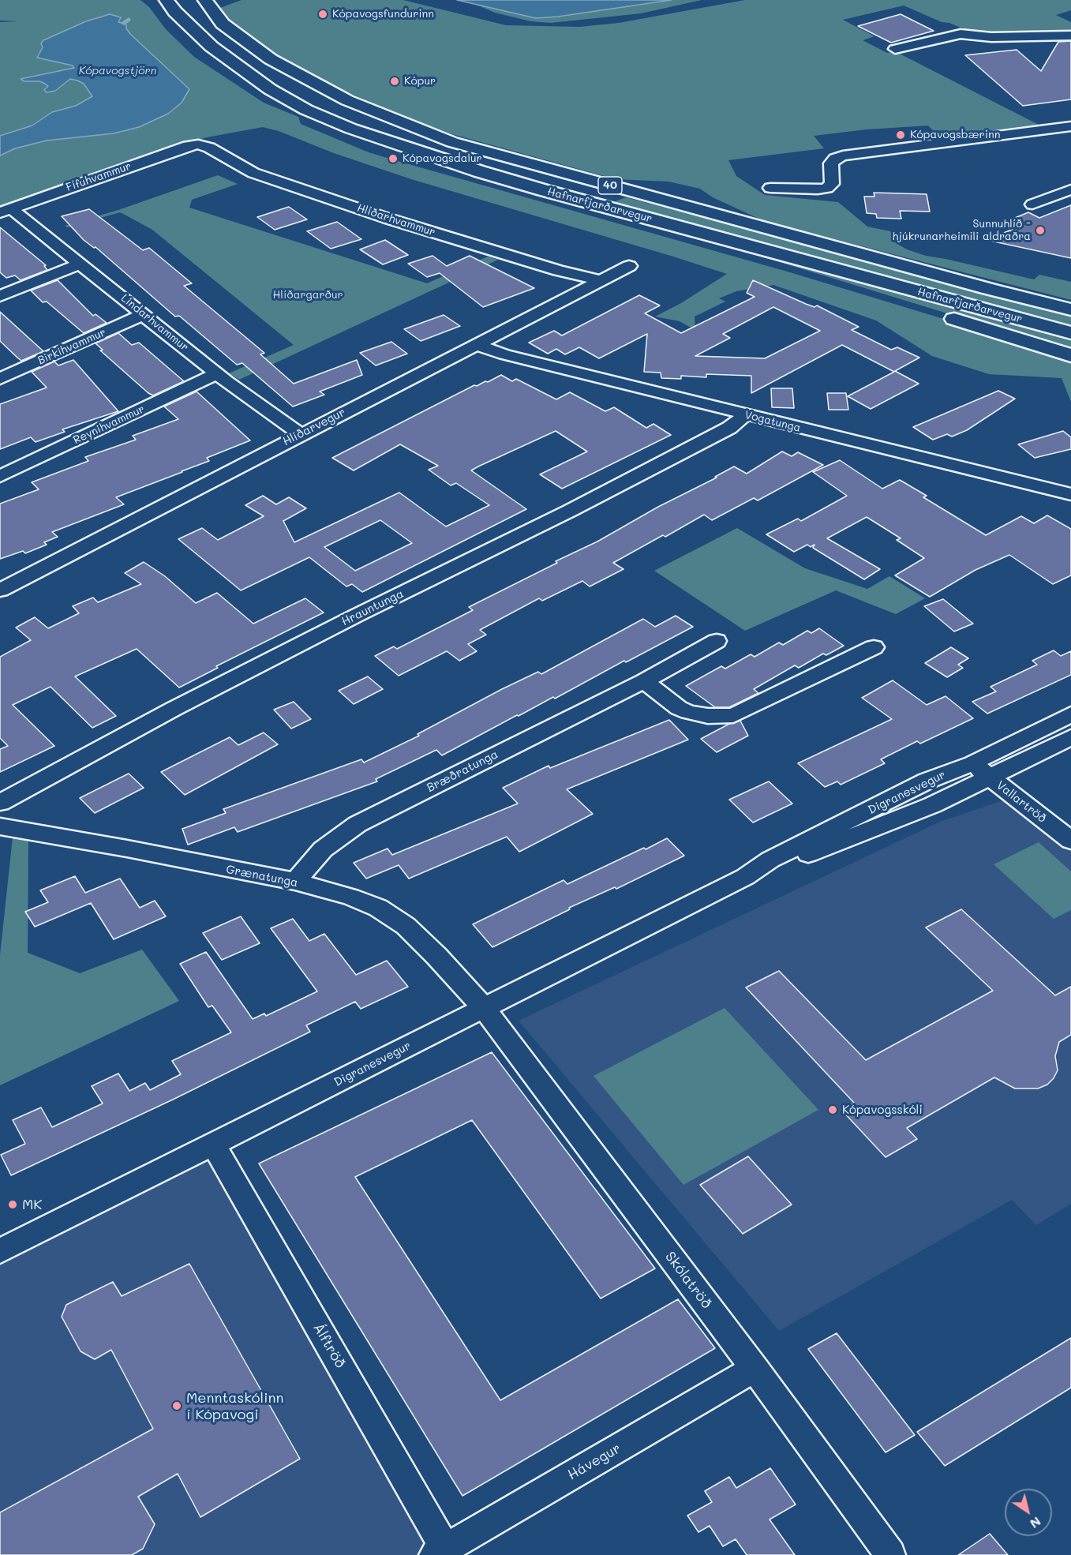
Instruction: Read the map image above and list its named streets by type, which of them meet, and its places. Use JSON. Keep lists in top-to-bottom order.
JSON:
{
  "streets": {
    "main road": ["40", "Hafnarfjarðarvegur"],
    "street": [
      "Fífuhvammur",
      "Hlíðarhvammur",
      "Lindarhvammur",
      "Birkihvammur",
      "Vogatunga",
      "Reynihvammur",
      "Hlíðarvegur",
      "Hrauntunga",
      "Bræðratunga",
      "Digranesvegur",
      "Vallartröð",
      "Grænatunga",
      "Skólatröð",
      "Álftröð",
      "Hávegur"
    ]
  },
  "crossings": [
    ["Fífuhvammur", "Hlíðarhvammur"],
    ["Fífuhvammur", "Lindarhvammur"],
    ["Hlíðarhvammur", "Hlíðarvegur"],
    ["Lindarhvammur", "Birkihvammur"],
    ["Lindarhvammur", "Reynihvammur"],
    ["Lindarhvammur", "Hlíðarvegur"],
    ["Vogatunga", "Hlíðarvegur"],
    ["Vogatunga", "Hrauntunga"],
    ["Bræðratunga", "Grænatunga"],
    ["Digranesvegur", "Vallartröð"],
    ["Digranesvegur", "Grænatunga"],
    ["Digranesvegur", "Skólatröð"],
    ["Digranesvegur", "Álftröð"],
    ["Grænatunga", "Skólatröð"],
    ["Skólatröð", "Hávegur"],
    ["Álftröð", "Hávegur"]
  ],
  "water": ["Kópavogstjörn"],
  "parks": ["Hlíðargarður"],
  "places": [
    "Kópavogsfundurinn",
    "Kópur",
    "Kópavogsbærinn",
    "Kópavogsdalur",
    "Sunnuhlíð - hjúkrunarheimili aldraðra",
    "Kópavogsskóli",
    "MK",
    "Menntaskólinn í Kópavogi"
  ],
  "north": "bottom right"
}
